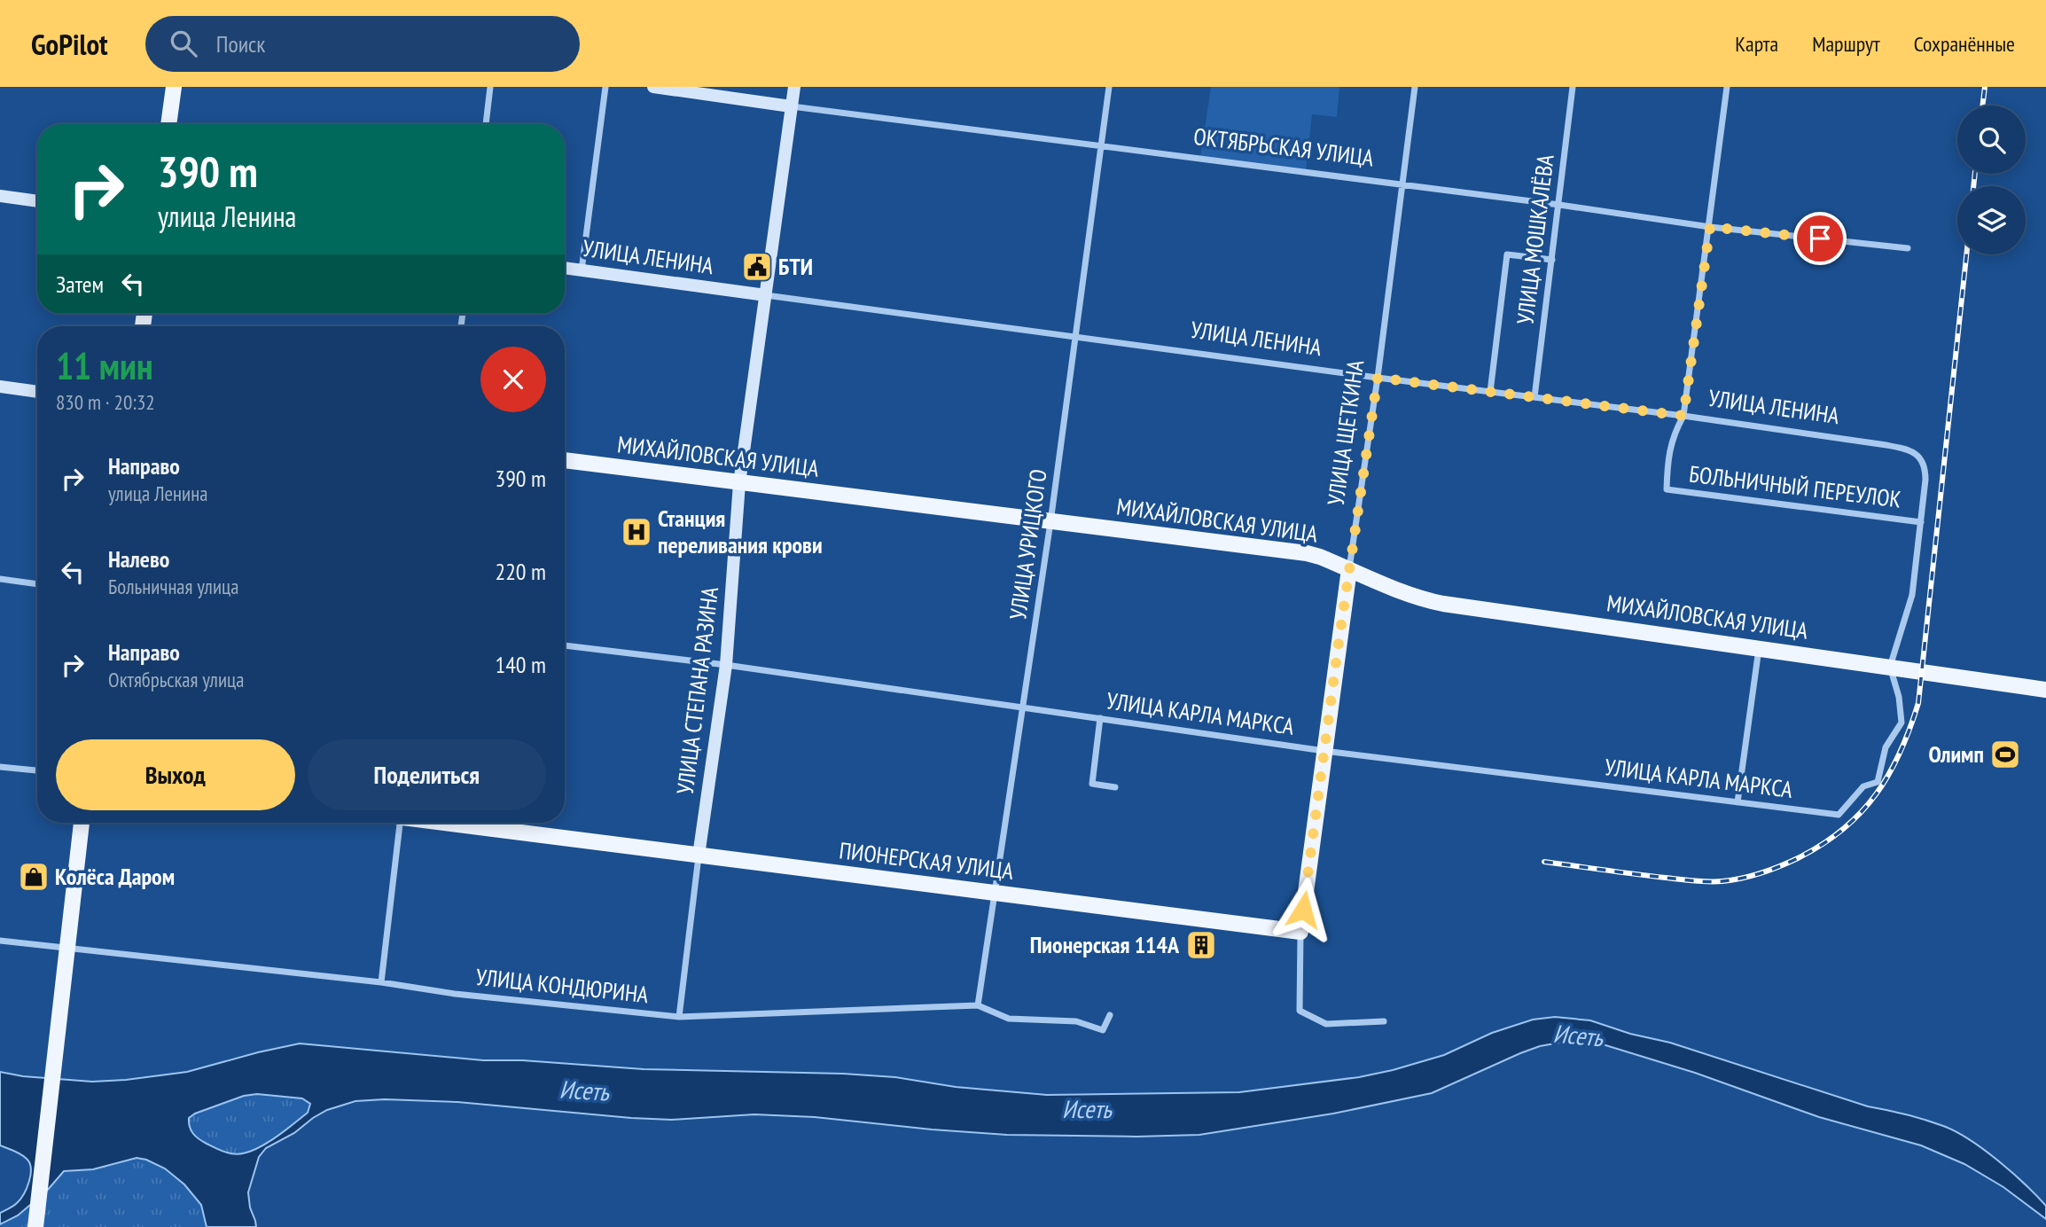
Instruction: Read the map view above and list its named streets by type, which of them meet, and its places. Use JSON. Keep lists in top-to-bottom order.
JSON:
{
  "streets": {
    "main road": [
      "ОКТЯБРЬСКАЯ УЛИЦА",
      "УЛИЦА ЛЕНИНА",
      "УЛИЦА ЩЕТКИНА",
      "МИХАЙЛОВСКАЯ УЛИЦА",
      "УЛИЦА СТЕПАНА РАЗИНА",
      "ПИОНЕРСКАЯ УЛИЦА"
    ],
    "street": [
      "УЛИЦА МОШКАЛЁВА",
      "БОЛЬНИЧНЫЙ ПЕРЕУЛОК",
      "УЛИЦА УРИЦКОГО",
      "УЛИЦА КАРЛА МАРКСА",
      "УЛИЦА КОНДЮРИНА"
    ]
  },
  "crossings": [
    ["ОКТЯБРЬСКАЯ УЛИЦА", "УЛИЦА МОШКАЛЁВА"],
    ["ОКТЯБРЬСКАЯ УЛИЦА", "УЛИЦА ЩЕТКИНА"],
    ["ОКТЯБРЬСКАЯ УЛИЦА", "УЛИЦА УРИЦКОГО"],
    ["ОКТЯБРЬСКАЯ УЛИЦА", "УЛИЦА СТЕПАНА РАЗИНА"],
    ["УЛИЦА МОШКАЛЁВА", "УЛИЦА ЛЕНИНА"],
    ["УЛИЦА ЛЕНИНА", "УЛИЦА ЩЕТКИНА"],
    ["УЛИЦА ЛЕНИНА", "МИХАЙЛОВСКАЯ УЛИЦА"],
    ["УЛИЦА ЛЕНИНА", "БОЛЬНИЧНЫЙ ПЕРЕУЛОК"],
    ["УЛИЦА ЛЕНИНА", "УЛИЦА УРИЦКОГО"],
    ["УЛИЦА ЛЕНИНА", "УЛИЦА СТЕПАНА РАЗИНА"],
    ["УЛИЦА ЛЕНИНА", "УЛИЦА КАРЛА МАРКСА"],
    ["УЛИЦА ЩЕТКИНА", "МИХАЙЛОВСКАЯ УЛИЦА"],
    ["УЛИЦА ЩЕТКИНА", "УЛИЦА КАРЛА МАРКСА"],
    ["УЛИЦА ЩЕТКИНА", "ПИОНЕРСКАЯ УЛИЦА"],
    ["МИХАЙЛОВСКАЯ УЛИЦА", "УЛИЦА УРИЦКОГО"],
    ["МИХАЙЛОВСКАЯ УЛИЦА", "УЛИЦА СТЕПАНА РАЗИНА"],
    ["МИХАЙЛОВСКАЯ УЛИЦА", "УЛИЦА КАРЛА МАРКСА"],
    ["УЛИЦА УРИЦКОГО", "УЛИЦА КАРЛА МАРКСА"],
    ["УЛИЦА УРИЦКОГО", "ПИОНЕРСКАЯ УЛИЦА"],
    ["УЛИЦА УРИЦКОГО", "УЛИЦА КОНДЮРИНА"],
    ["УЛИЦА СТЕПАНА РАЗИНА", "УЛИЦА КАРЛА МАРКСА"],
    ["УЛИЦА СТЕПАНА РАЗИНА", "ПИОНЕРСКАЯ УЛИЦА"]
  ],
  "water": ["Исеть"],
  "places": {
    "public building": ["БТИ"],
    "hospital": ["Станция переливания крови"],
    "sports": ["Олимп"],
    "shop": ["Колёса Даром"],
    "building": ["Пионерская 114А"]
  },
  "page": {
    "header": "GoPilot",
    "search": "Поиск",
    "nav": ["Карта", "Маршрут", "Сохранённые"],
    "turn": ["390 m", "улица Ленина"],
    "then": "Затем",
    "heading": ["11 мин", "830 m · 20:32"],
    "list": [
      {
        "name": "Направо",
        "note": "улица Ленина",
        "value": "390 m"
      },
      {
        "name": "Налево",
        "note": "Больничная улица",
        "value": "220 m"
      },
      {
        "name": "Направо",
        "note": "Октябрьская улица",
        "value": "140 m"
      }
    ],
    "buttons": ["Выход", "Поделиться"]
  }
}
